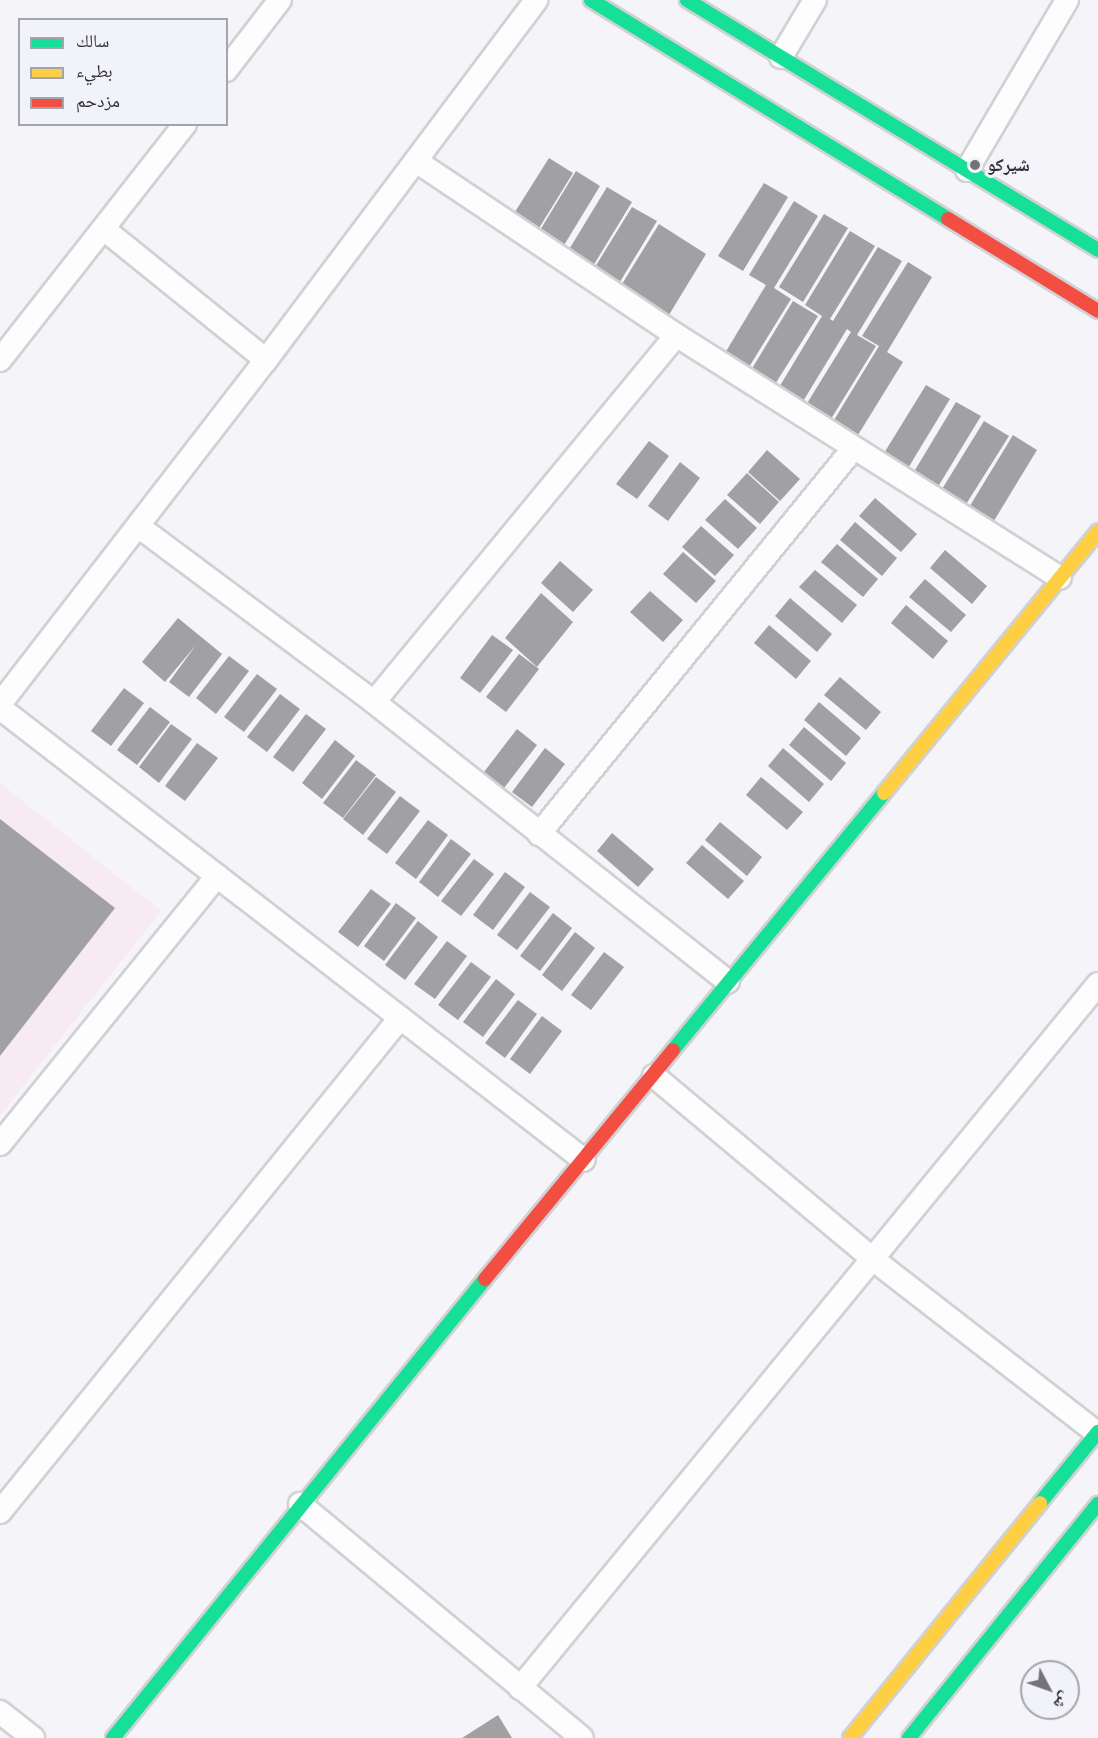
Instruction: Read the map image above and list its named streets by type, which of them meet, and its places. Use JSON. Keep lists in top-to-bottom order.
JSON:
{
  "places": ["شيركو"],
  "legend": ["سالك", "بطيء", "مزدحم"],
  "north": "bottom right"
}
